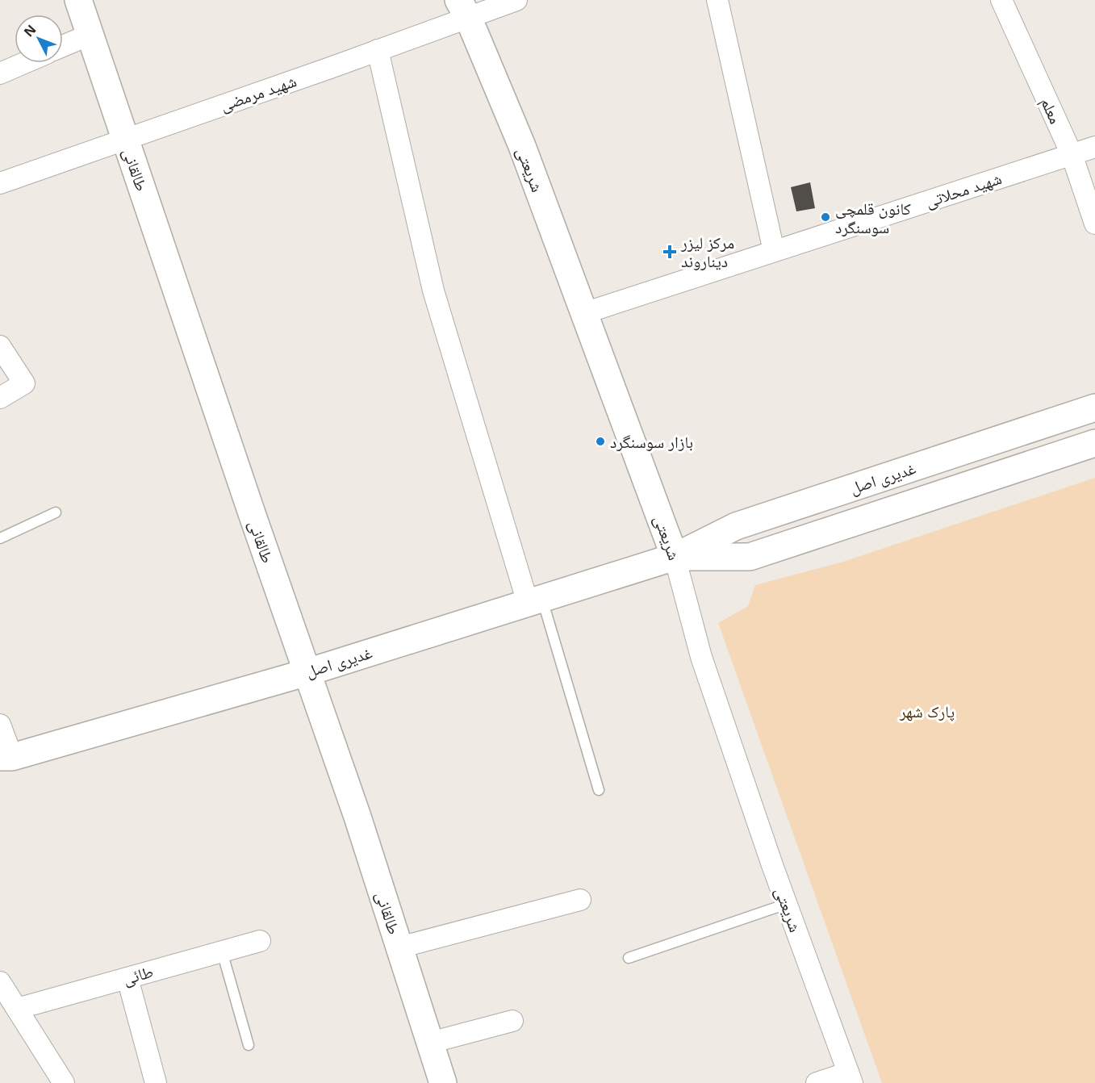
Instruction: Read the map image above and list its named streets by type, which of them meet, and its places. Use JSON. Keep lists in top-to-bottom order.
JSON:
{
  "streets": {
    "street": [
      "شهید مرمضی",
      "معلم",
      "طالقانی",
      "شریعتی",
      "شهید محلاتی",
      "غدیری اصل",
      "طائی"
    ]
  },
  "crossings": [
    ["شهید مرمضی", "طالقانی"],
    ["شهید مرمضی", "شریعتی"],
    ["معلم", "شهید محلاتی"],
    ["طالقانی", "غدیری اصل"],
    ["شریعتی", "شهید محلاتی"],
    ["شریعتی", "غدیری اصل"]
  ],
  "parks": ["پارک شهر"],
  "places": {
    "other": ["کانون قلمچی سوسنگرد", "بازار سوسنگرد"],
    "health": ["مرکز لیزر دیناروند"]
  },
  "north": "top left"
}
